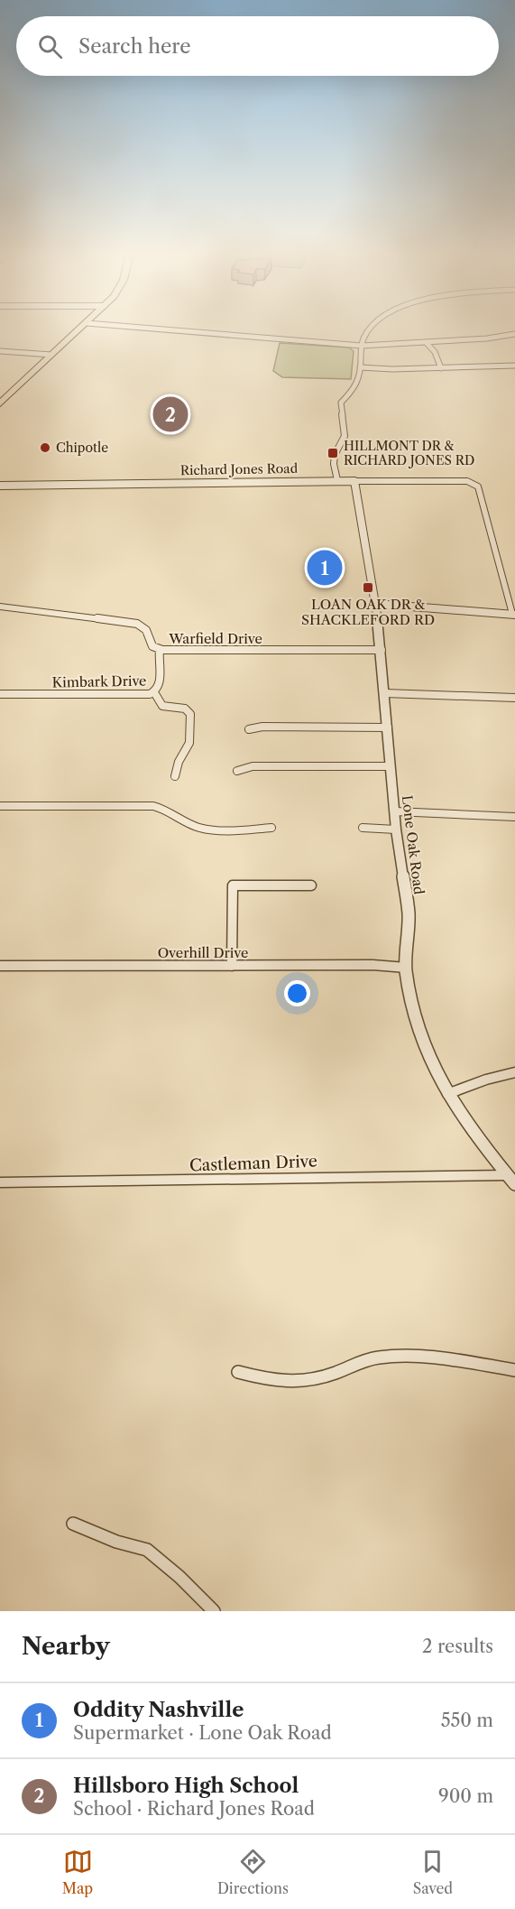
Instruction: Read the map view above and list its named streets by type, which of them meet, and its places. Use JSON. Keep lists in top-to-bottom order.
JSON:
{
  "streets": {
    "street": [
      "Richard Jones Road",
      "Warfield Drive",
      "Kimbark Drive",
      "Lone Oak Road",
      "Overhill Drive",
      "Castleman Drive"
    ]
  },
  "crossings": [
    ["Richard Jones Road", "Lone Oak Road"],
    ["Warfield Drive", "Kimbark Drive"],
    ["Warfield Drive", "Lone Oak Road"],
    ["Lone Oak Road", "Overhill Drive"],
    ["Lone Oak Road", "Castleman Drive"]
  ],
  "places": {
    "other": ["Chipotle"],
    "transit": ["HILLMONT DR & RICHARD JONES RD", "LOAN OAK DR & SHACKLEFORD RD"]
  },
  "page": {
    "search": "Search here",
    "pins": ["2", "1"],
    "heading": ["Nearby", "2 results"],
    "list": [
      {
        "mark": "1",
        "name": "Oddity Nashville",
        "note": "Supermarket · Lone Oak Road",
        "value": "550 m"
      },
      {
        "mark": "2",
        "name": "Hillsboro High School",
        "note": "School · Richard Jones Road",
        "value": "900 m"
      }
    ],
    "nav": ["Map", "Directions", "Saved"]
  }
}
